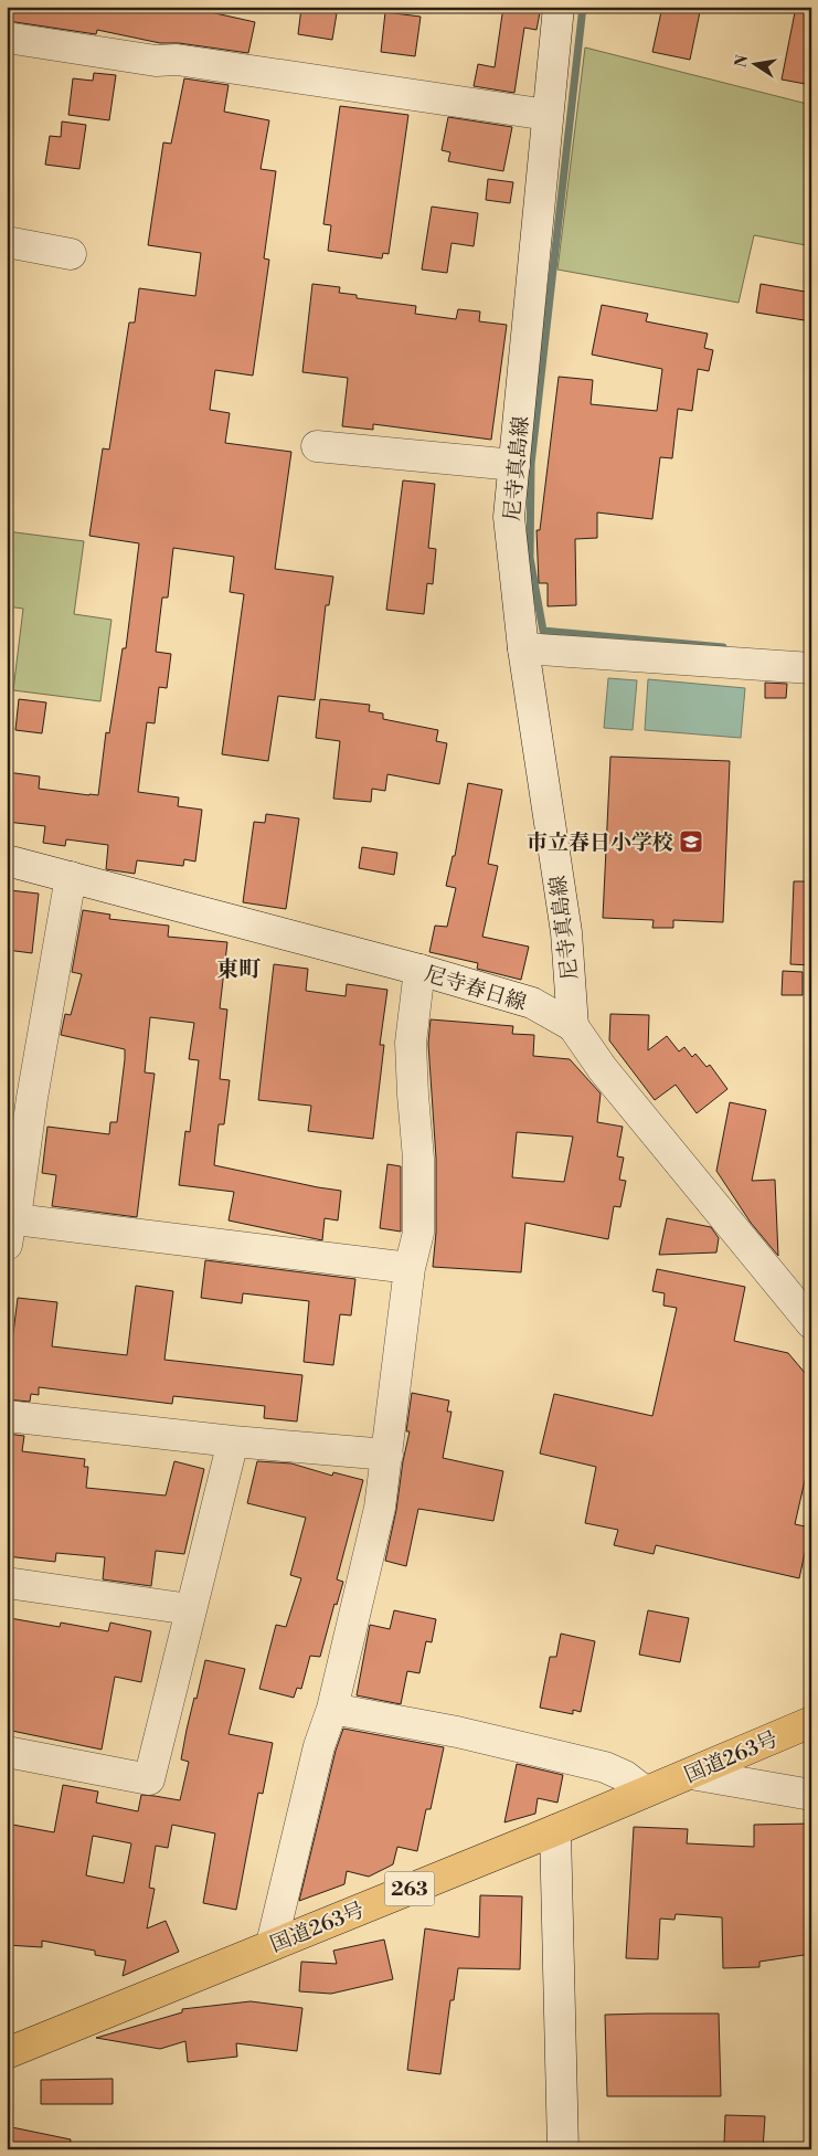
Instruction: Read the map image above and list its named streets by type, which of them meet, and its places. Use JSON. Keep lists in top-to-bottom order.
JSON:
{
  "streets": {
    "highway": ["国道263号", "263"],
    "street": ["尼寺真島線", "尼寺春日線"]
  },
  "crossings": [
    ["尼寺真島線", "尼寺春日線"]
  ],
  "districts": ["東町"],
  "places": {
    "school or university": ["市立春日小学校"]
  },
  "north": "left"
}
